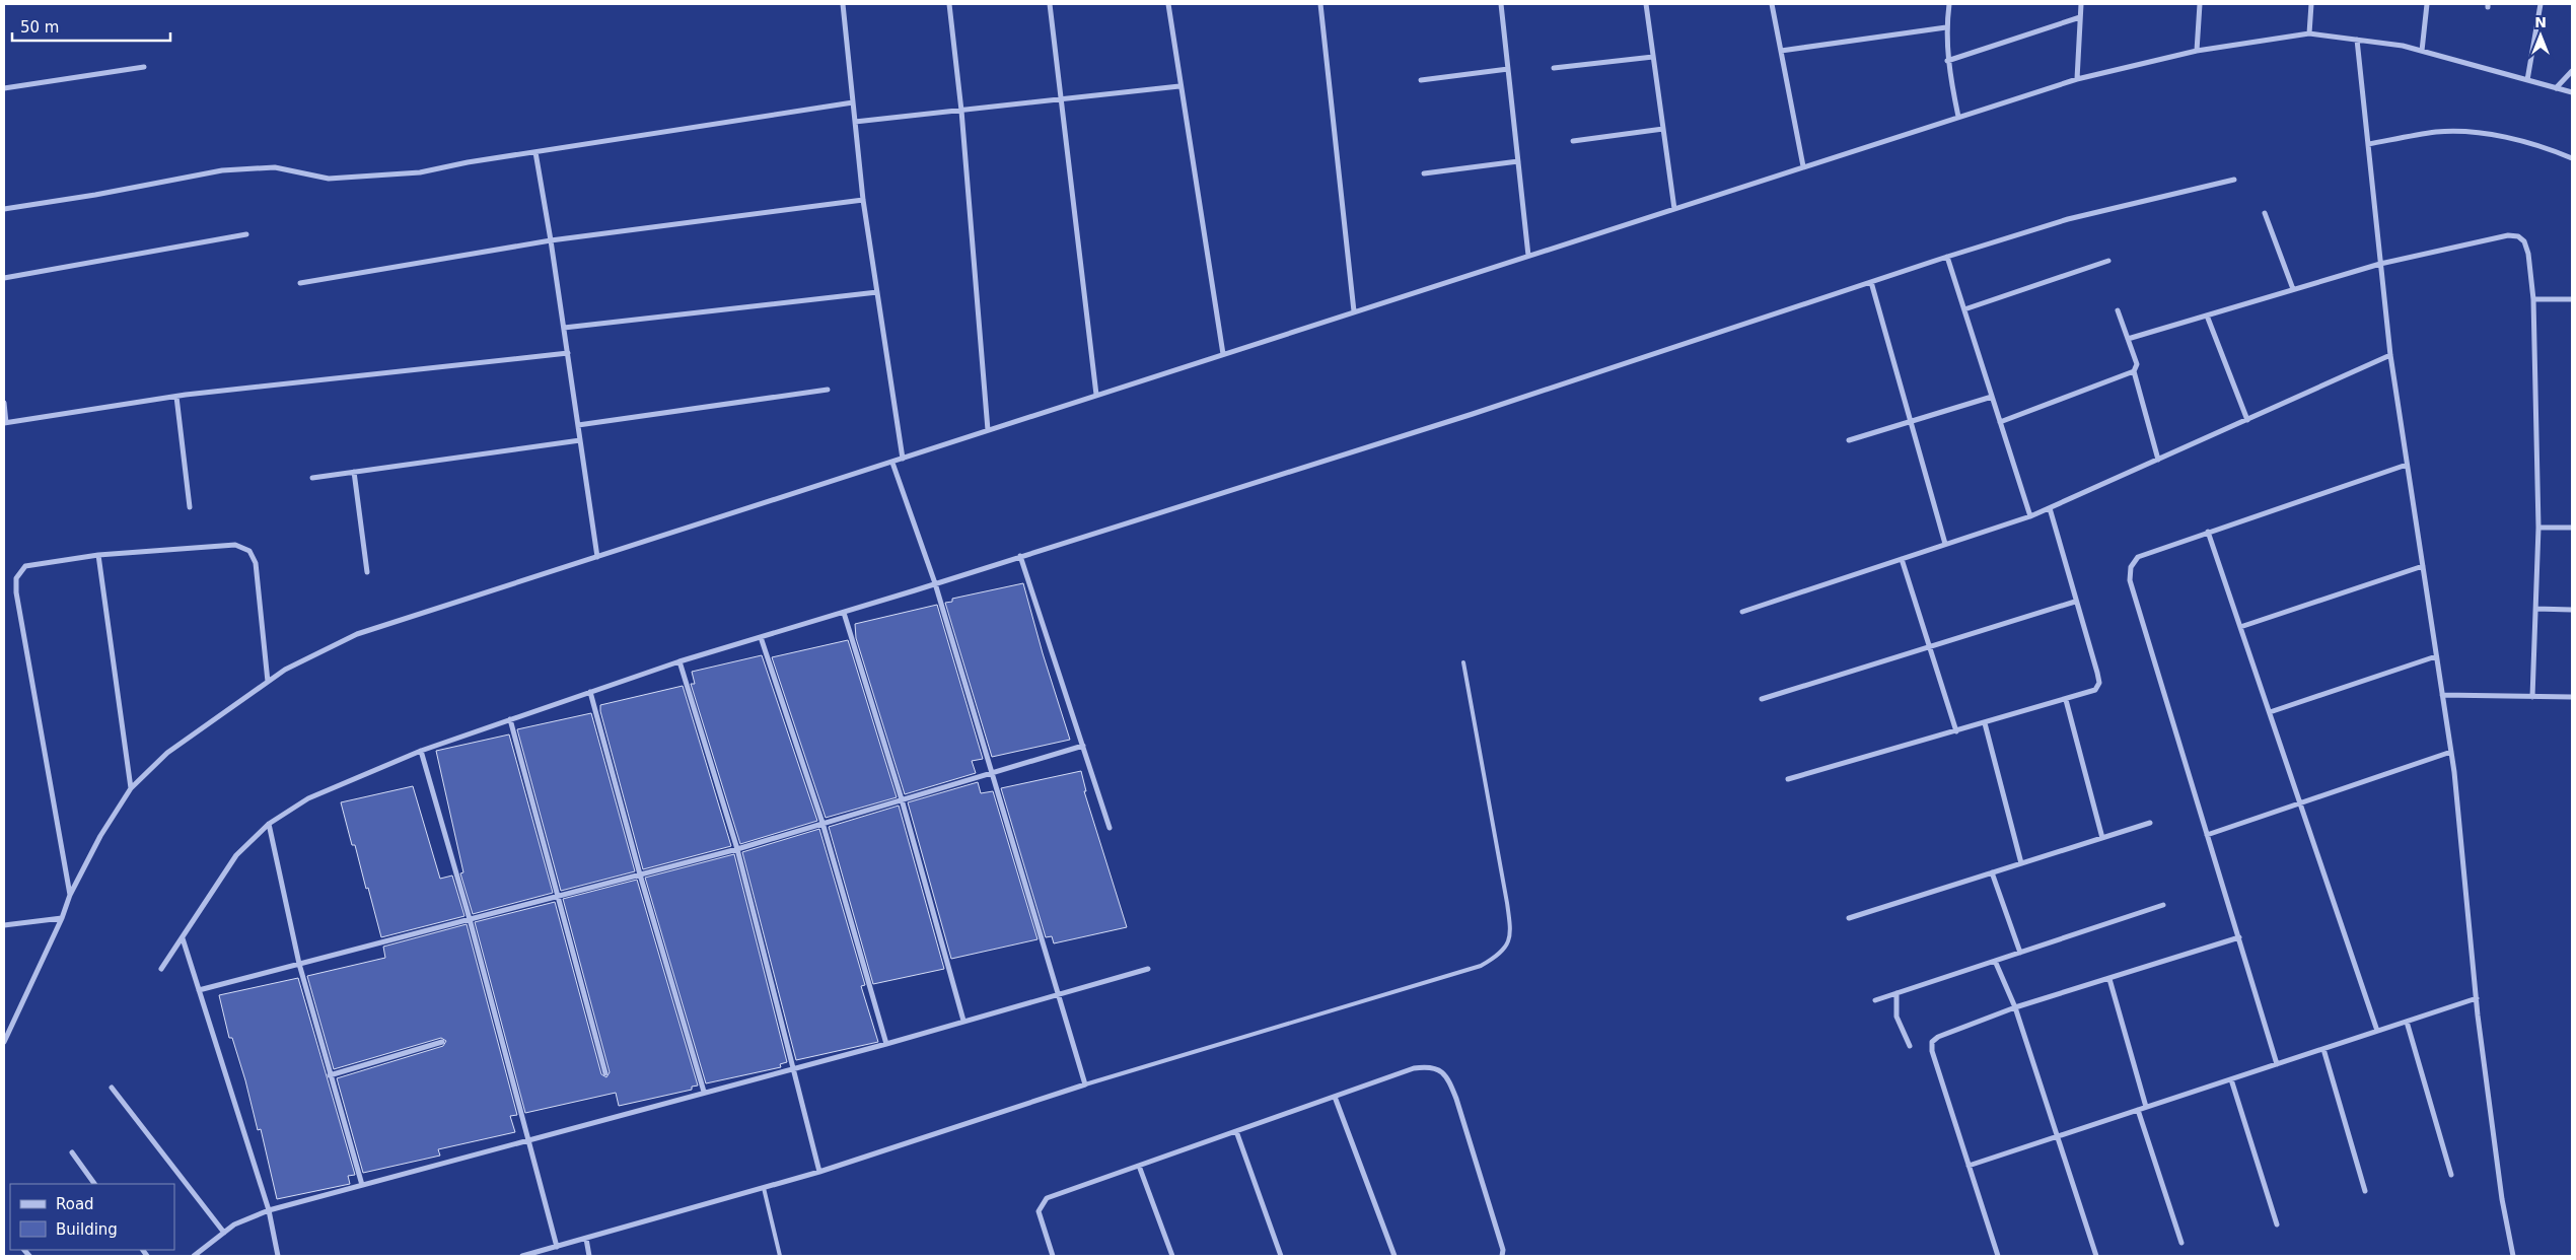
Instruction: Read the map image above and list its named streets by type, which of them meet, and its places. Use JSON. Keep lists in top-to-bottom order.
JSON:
{
  "legend": ["Road", "Building"],
  "scale_bar": "50 m",
  "north": "top"
}
